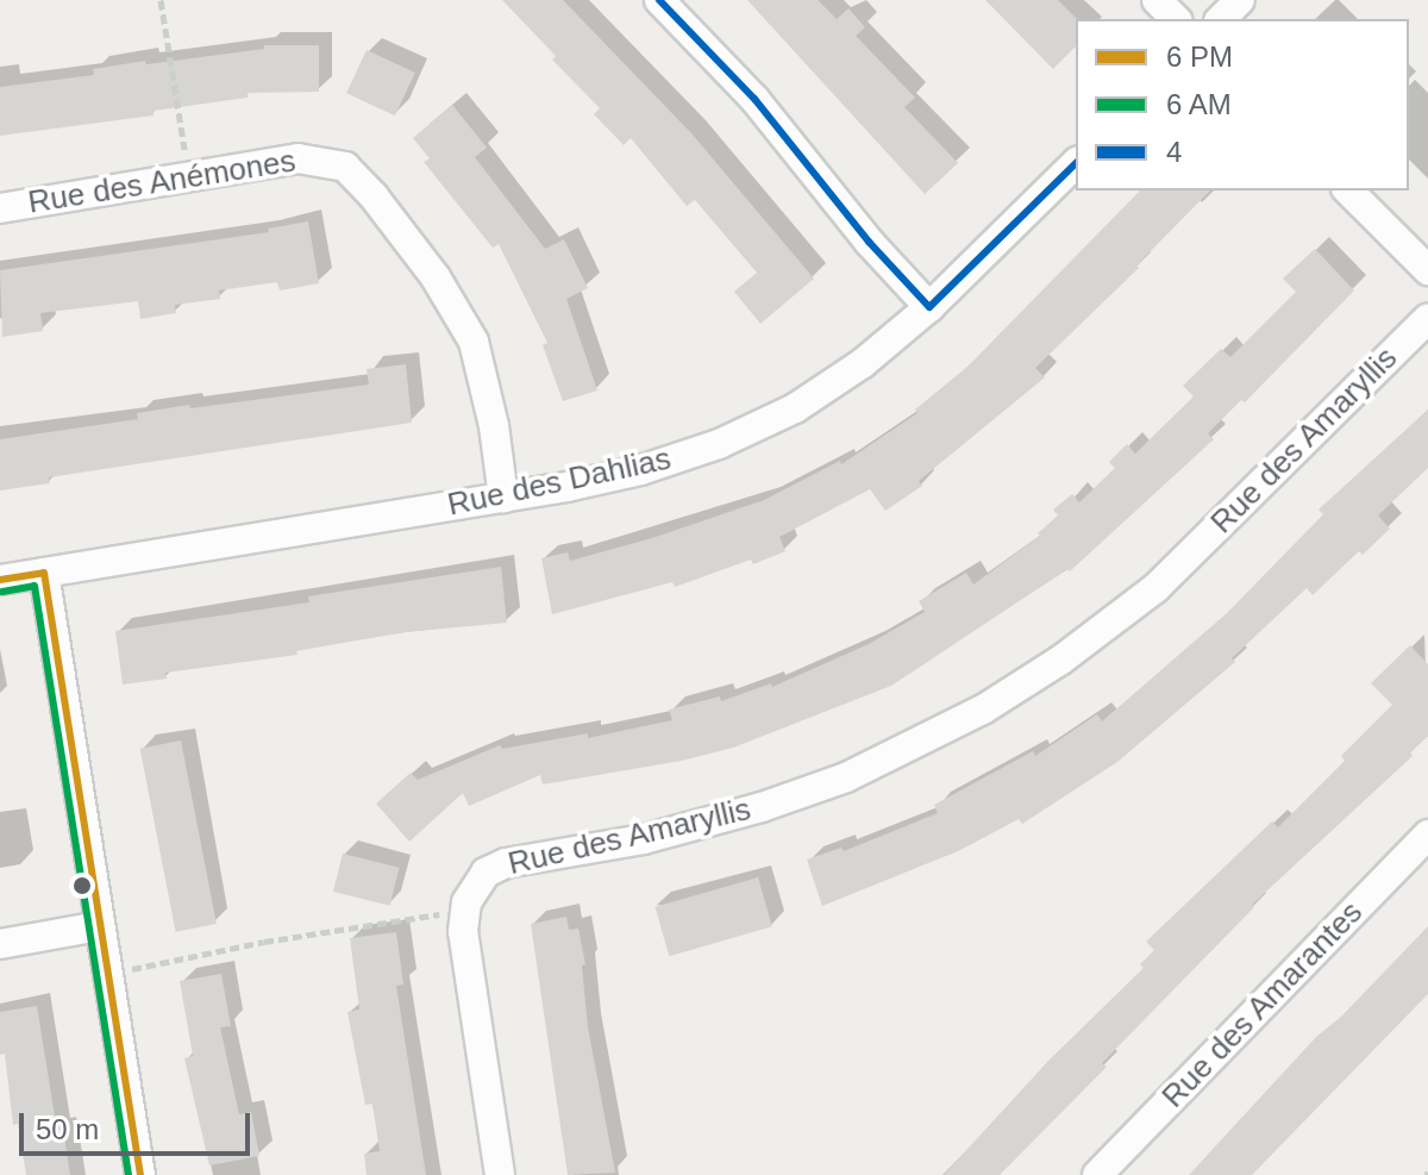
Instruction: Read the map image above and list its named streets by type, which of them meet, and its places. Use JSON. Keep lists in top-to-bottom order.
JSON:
{
  "streets": {
    "street": [
      "Rue des Anémones",
      "Rue des Amaryllis",
      "Rue des Dahlias",
      "Rue des Amarantes"
    ]
  },
  "crossings": [
    ["Rue des Anémones", "Rue des Dahlias"]
  ],
  "lines": ["transit line 4"],
  "legend": ["6 PM", "6 AM", "4"],
  "scale_bar": "50 m"
}
